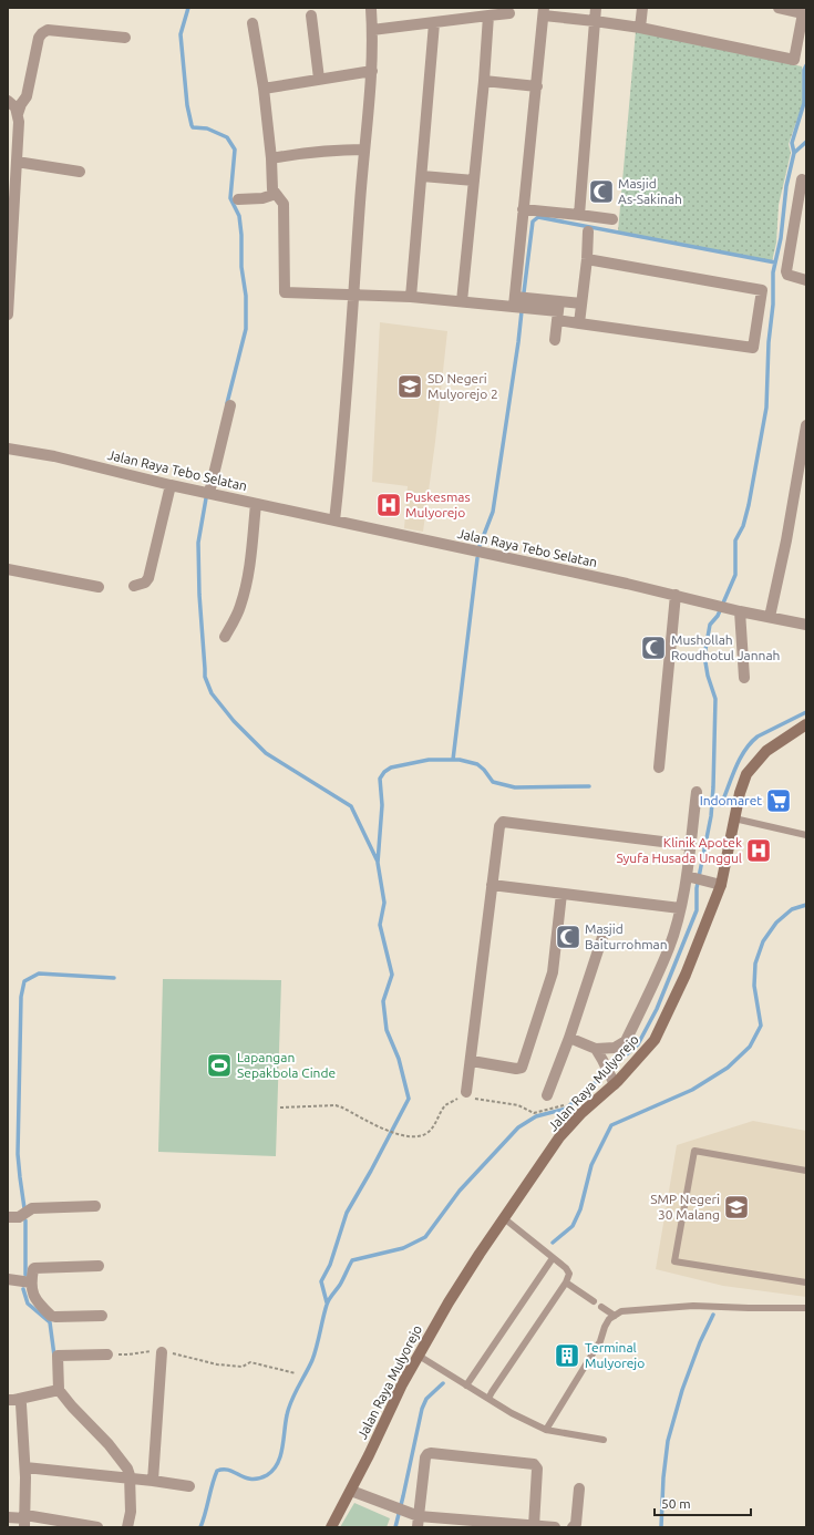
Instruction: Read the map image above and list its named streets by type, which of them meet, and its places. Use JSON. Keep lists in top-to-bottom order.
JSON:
{
  "streets": {
    "main road": ["Jalan Raya Mulyorejo"],
    "street": ["Jalan Raya Tebo Selatan"]
  },
  "places": {
    "mosque": ["Masjid As-Sakinah", "Mushollah Roudhotul Jannah", "Masjid Baiturrohman"],
    "school or university": ["SD Negeri Mulyorejo 2", "SMP Negeri 30 Malang"],
    "hospital": ["Puskesmas Mulyorejo", "Klinik Apotek Syufa Husada Unggul"],
    "supermarket": ["Indomaret"],
    "sports": ["Lapangan Sepakbola Cinde"],
    "building": ["Terminal Mulyorejo"]
  },
  "scale_bar": "50 m"
}
